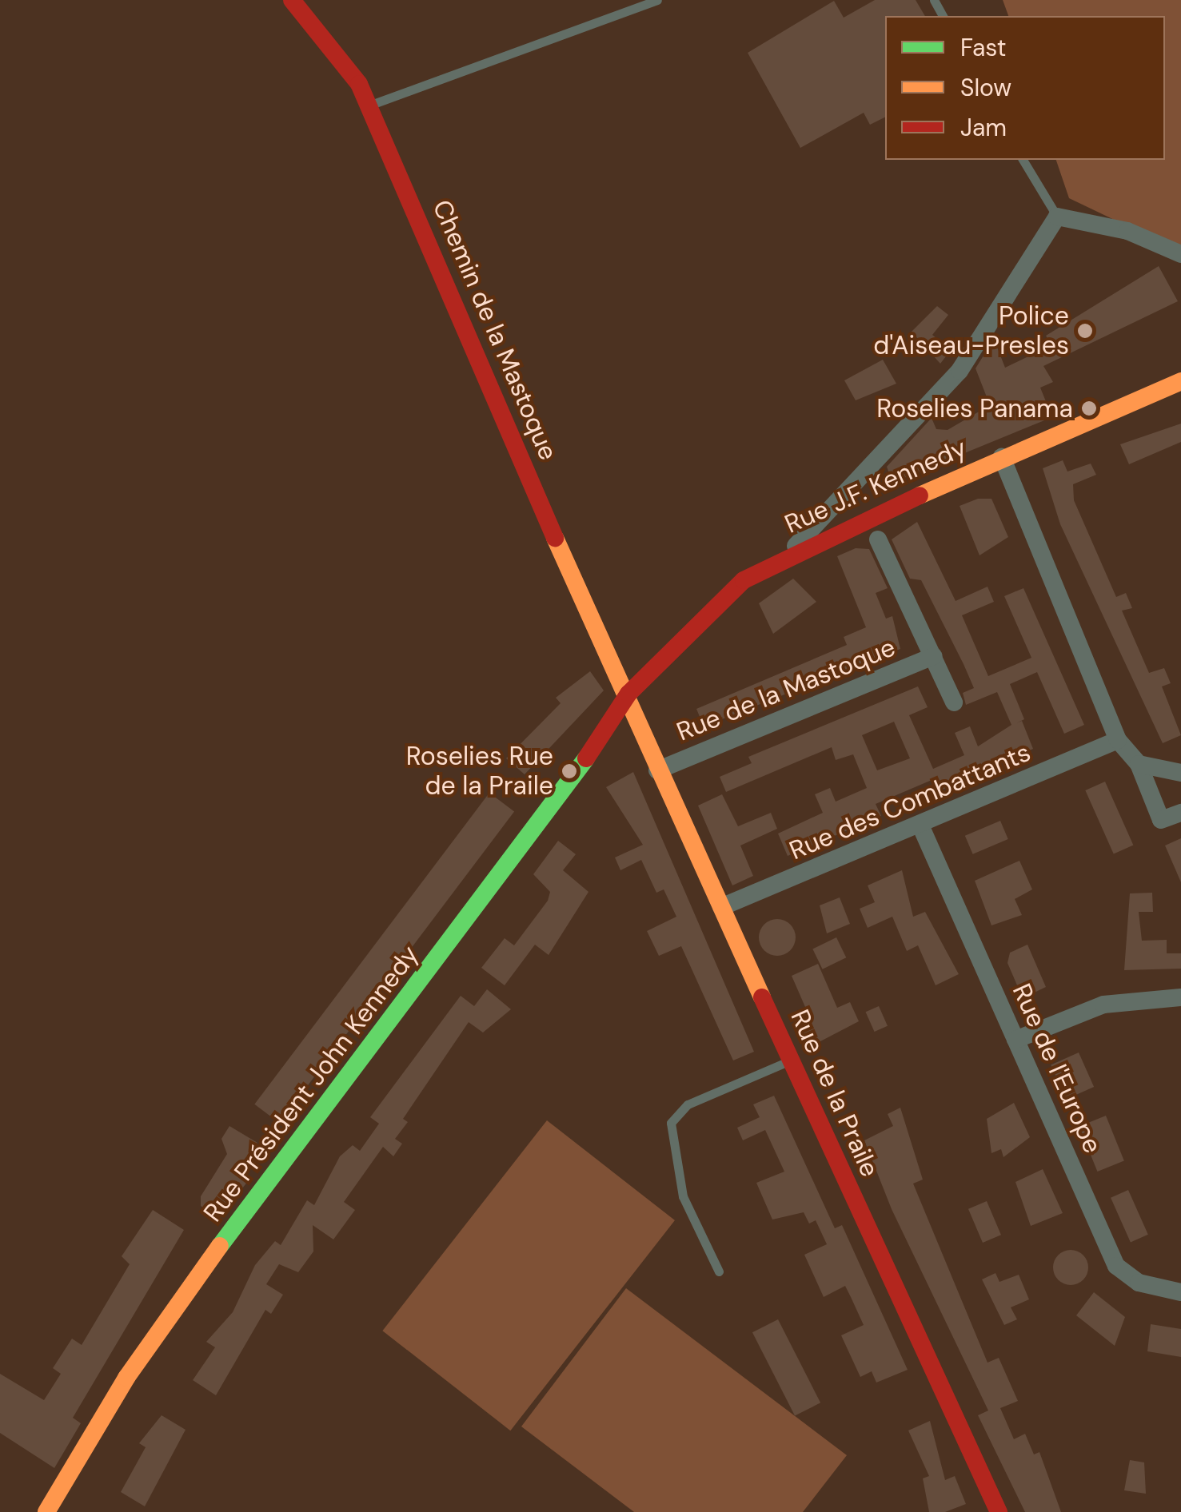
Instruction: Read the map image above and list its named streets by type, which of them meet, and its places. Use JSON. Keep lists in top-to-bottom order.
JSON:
{
  "streets": {
    "street": [
      "Chemin de la Mastoque",
      "Rue J.F. Kennedy",
      "Rue de la Mastoque",
      "Rue des Combattants",
      "Rue de l'Europe",
      "Rue Président John Kennedy",
      "Rue de la Praile"
    ]
  },
  "crossings": [
    ["Chemin de la Mastoque", "Rue J.F. Kennedy"],
    ["Chemin de la Mastoque", "Rue Président John Kennedy"],
    ["Chemin de la Mastoque", "Rue de la Praile"],
    ["Rue J.F. Kennedy", "Rue Président John Kennedy"],
    ["Rue J.F. Kennedy", "Rue de la Praile"],
    ["Rue de la Mastoque", "Rue de la Praile"],
    ["Rue des Combattants", "Rue de l'Europe"],
    ["Rue des Combattants", "Rue de la Praile"],
    ["Rue Président John Kennedy", "Rue de la Praile"]
  ],
  "places": ["Police d'Aiseau-Presles", "Roselies Panama", "Roselies Rue de la Praile"],
  "legend": ["Fast", "Slow", "Jam"]
}
